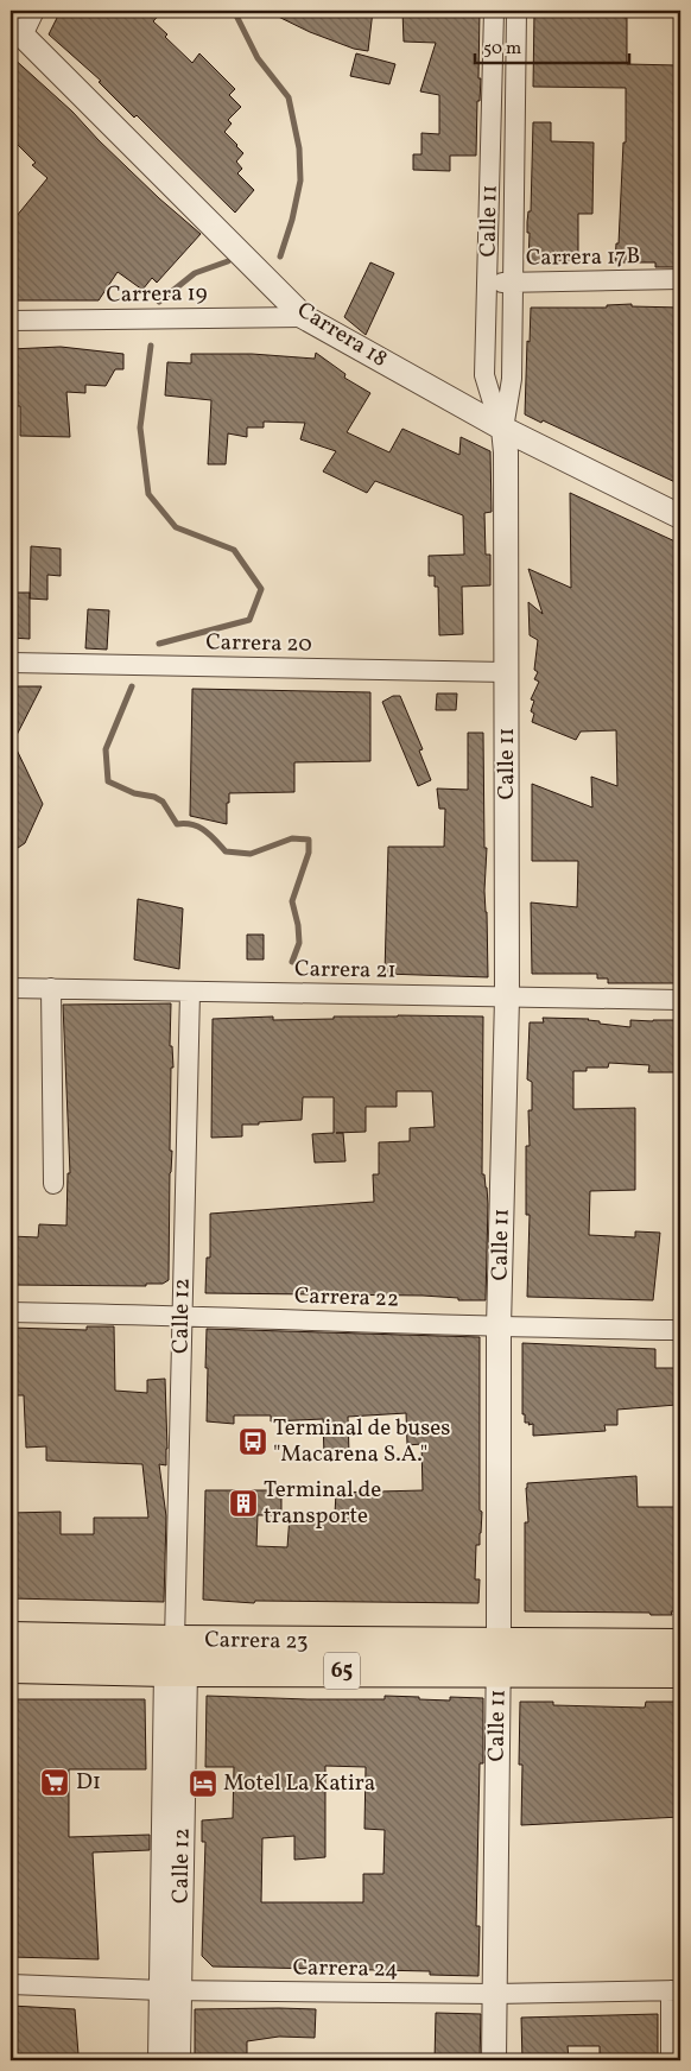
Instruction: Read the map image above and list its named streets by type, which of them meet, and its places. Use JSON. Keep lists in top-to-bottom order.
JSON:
{
  "streets": {
    "main road": ["Carrera 23", "65"],
    "street": [
      "Calle 11",
      "Carrera 17B",
      "Carrera 19",
      "Carrera 18",
      "Carrera 20",
      "Carrera 21",
      "Carrera 22",
      "Calle 12",
      "Carrera 24"
    ]
  },
  "crossings": [
    ["Calle 11", "Carrera 17B"],
    ["Calle 11", "Carrera 18"],
    ["Calle 11", "Carrera 20"],
    ["Calle 11", "Carrera 21"],
    ["Calle 11", "Carrera 22"],
    ["Calle 11", "Carrera 23"],
    ["Calle 11", "Carrera 24"],
    ["Carrera 19", "Carrera 18"],
    ["Carrera 21", "Calle 12"],
    ["Carrera 22", "Calle 12"],
    ["Calle 12", "Carrera 23"],
    ["Calle 12", "Carrera 24"]
  ],
  "places": {
    "bus stop": ["Terminal de buses \"Macarena S.A.\""],
    "building": ["Terminal de transporte"],
    "supermarket": ["D1"],
    "hotel": ["Motel La Katira"]
  },
  "scale_bar": "50 m"
}
